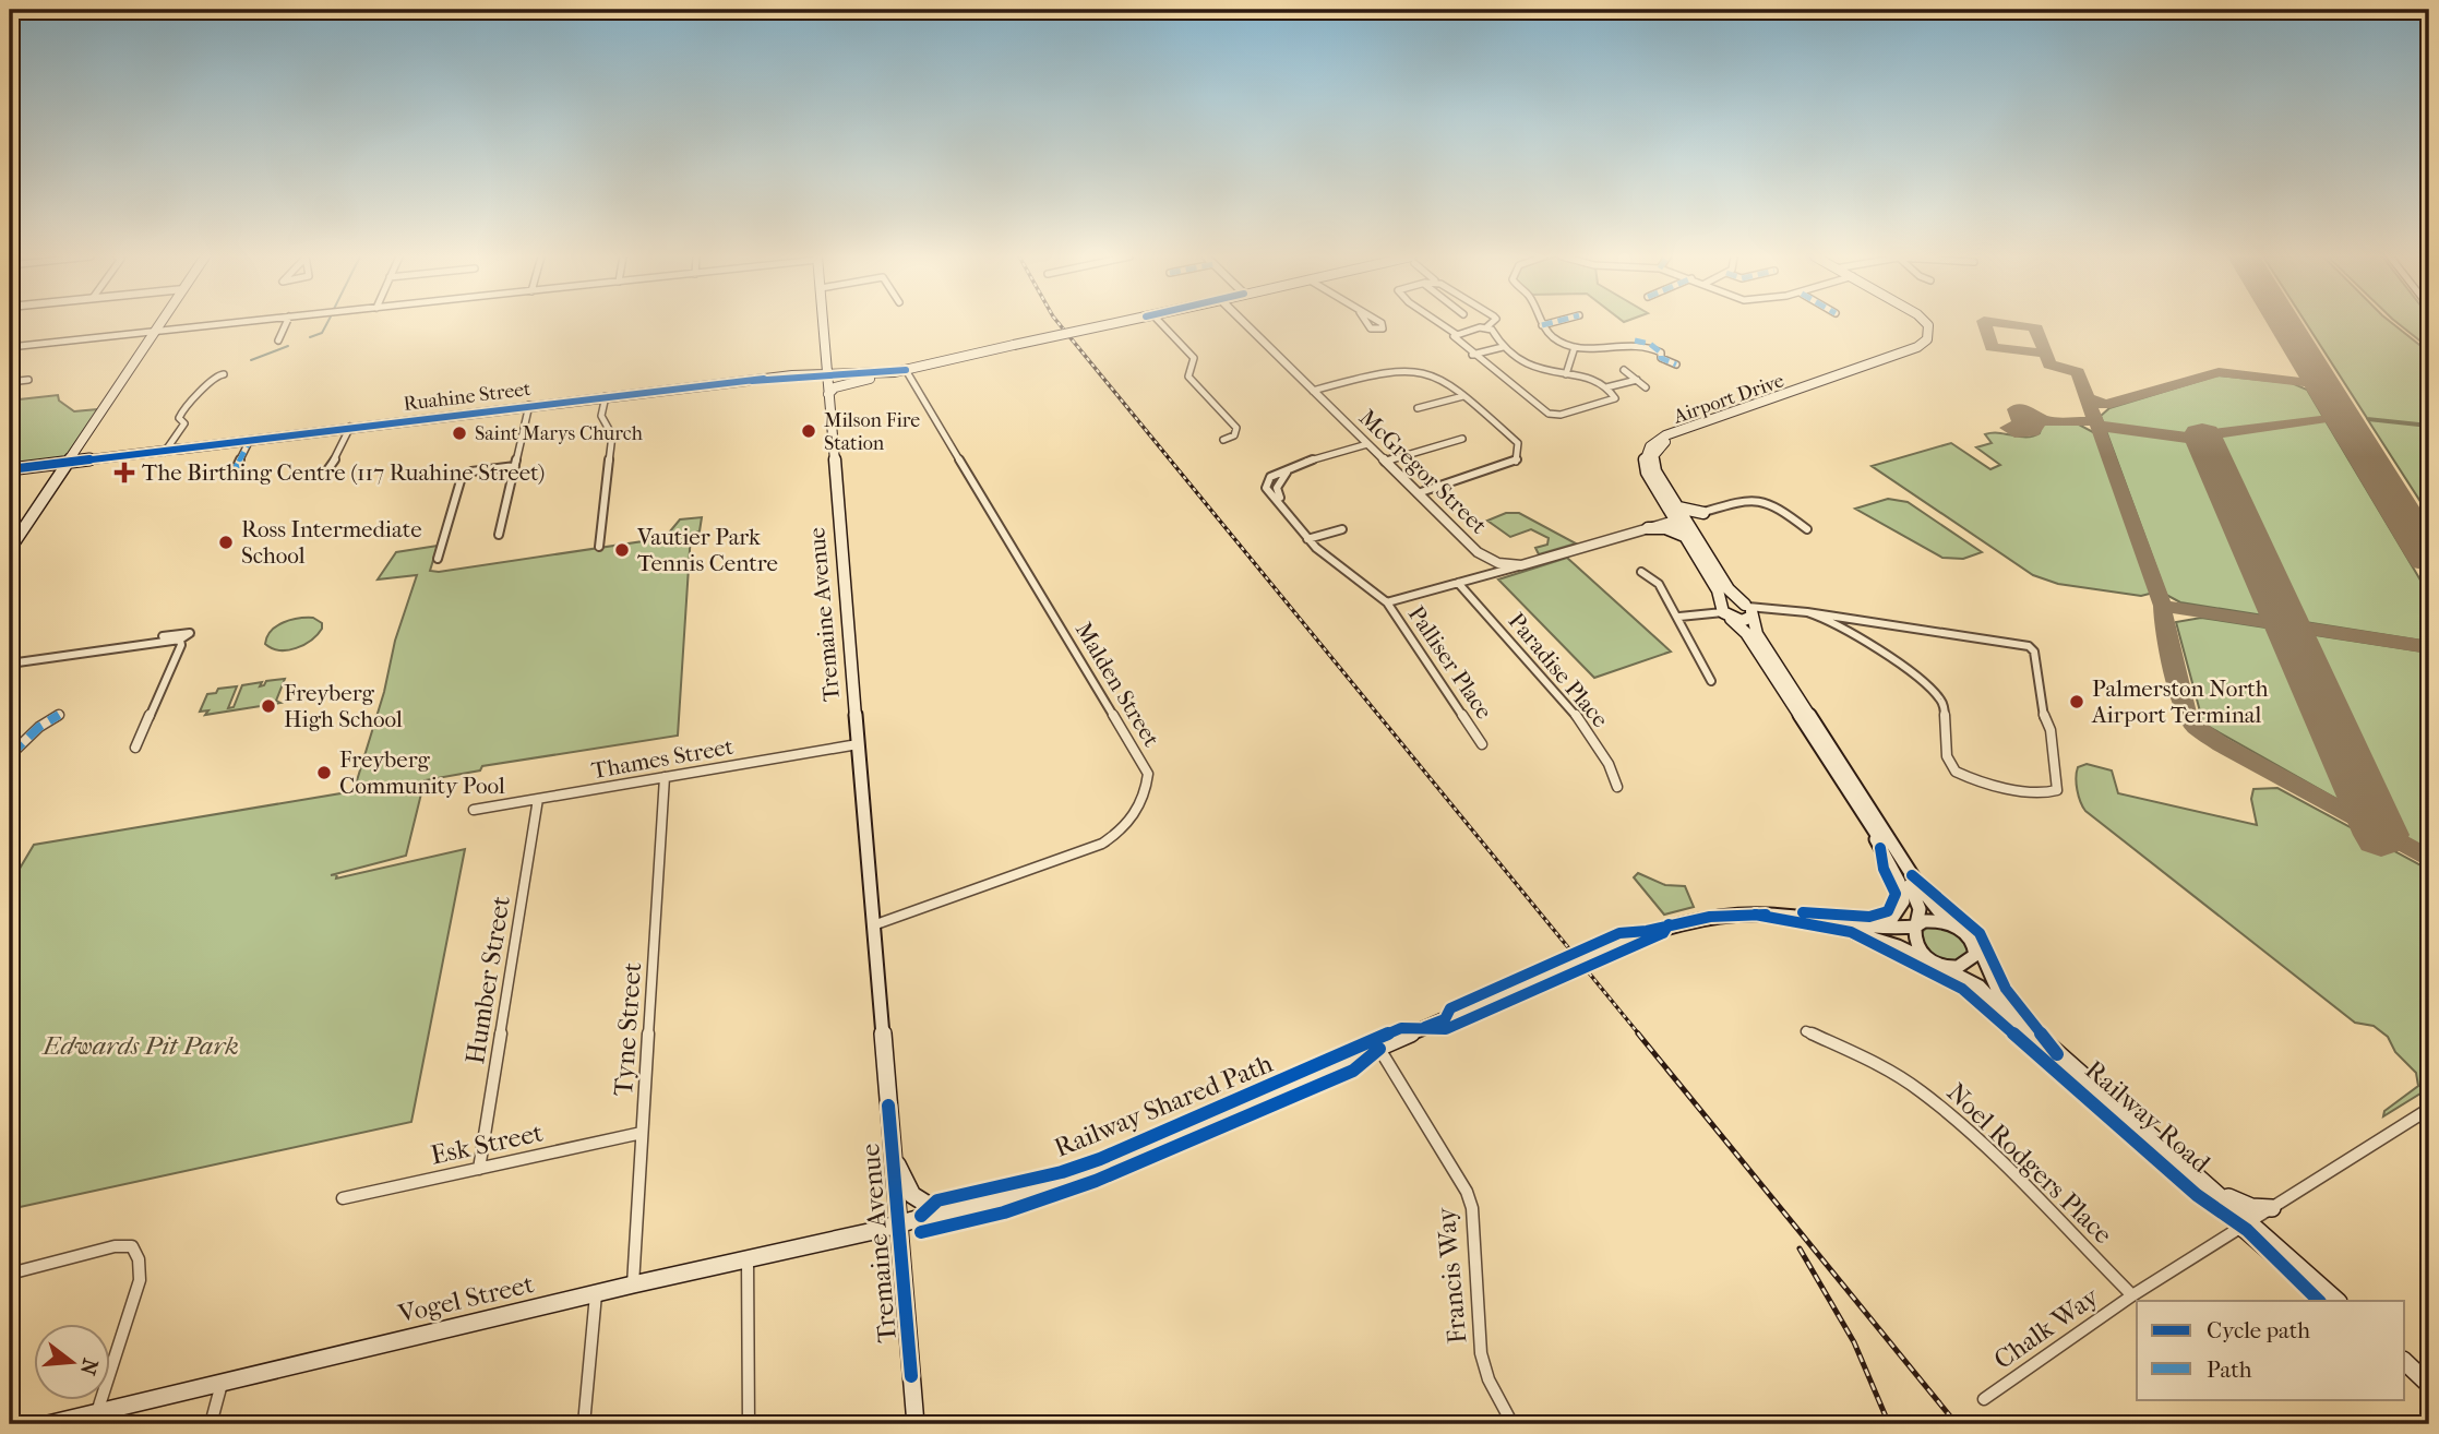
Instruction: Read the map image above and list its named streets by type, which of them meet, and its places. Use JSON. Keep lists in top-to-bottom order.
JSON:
{
  "streets": {
    "main road": [
      "Ruahine Street",
      "Airport Drive",
      "Tremaine Avenue",
      "Railway Road",
      "Vogel Street"
    ],
    "street": [
      "McGregor Street",
      "Palliser Place",
      "Paradise Place",
      "Malden Street",
      "Thames Street",
      "Humber Street",
      "Tyne Street",
      "Esk Street",
      "Noel Rodgers Place",
      "Francis Way",
      "Chalk Way"
    ],
    "cycle path": ["Railway Shared Path"]
  },
  "crossings": [
    ["Ruahine Street", "Tremaine Avenue"],
    ["Airport Drive", "McGregor Street"],
    ["Airport Drive", "Railway Road"],
    ["Tremaine Avenue", "Malden Street"],
    ["Tremaine Avenue", "Thames Street"],
    ["Tremaine Avenue", "Railway Road"],
    ["Tremaine Avenue", "Vogel Street"],
    ["Thames Street", "Humber Street"],
    ["Thames Street", "Tyne Street"],
    ["Humber Street", "Esk Street"],
    ["Tyne Street", "Esk Street"],
    ["Tyne Street", "Vogel Street"],
    ["Railway Road", "Francis Way"],
    ["Railway Road", "Vogel Street"],
    ["Railway Road", "Chalk Way"],
    ["Noel Rodgers Place", "Chalk Way"]
  ],
  "parks": ["Edwards Pit Park"],
  "places": {
    "other": [
      "Milson Fire Station",
      "Saint Marys Church",
      "Ross Intermediate School",
      "Vautier Park Tennis Centre",
      "Palmerston North Airport Terminal",
      "Freyberg High School",
      "Freyberg Community Pool"
    ],
    "health": ["The Birthing Centre (117 Ruahine Street)"]
  },
  "legend": ["Cycle path", "Path"],
  "north": "right"
}
